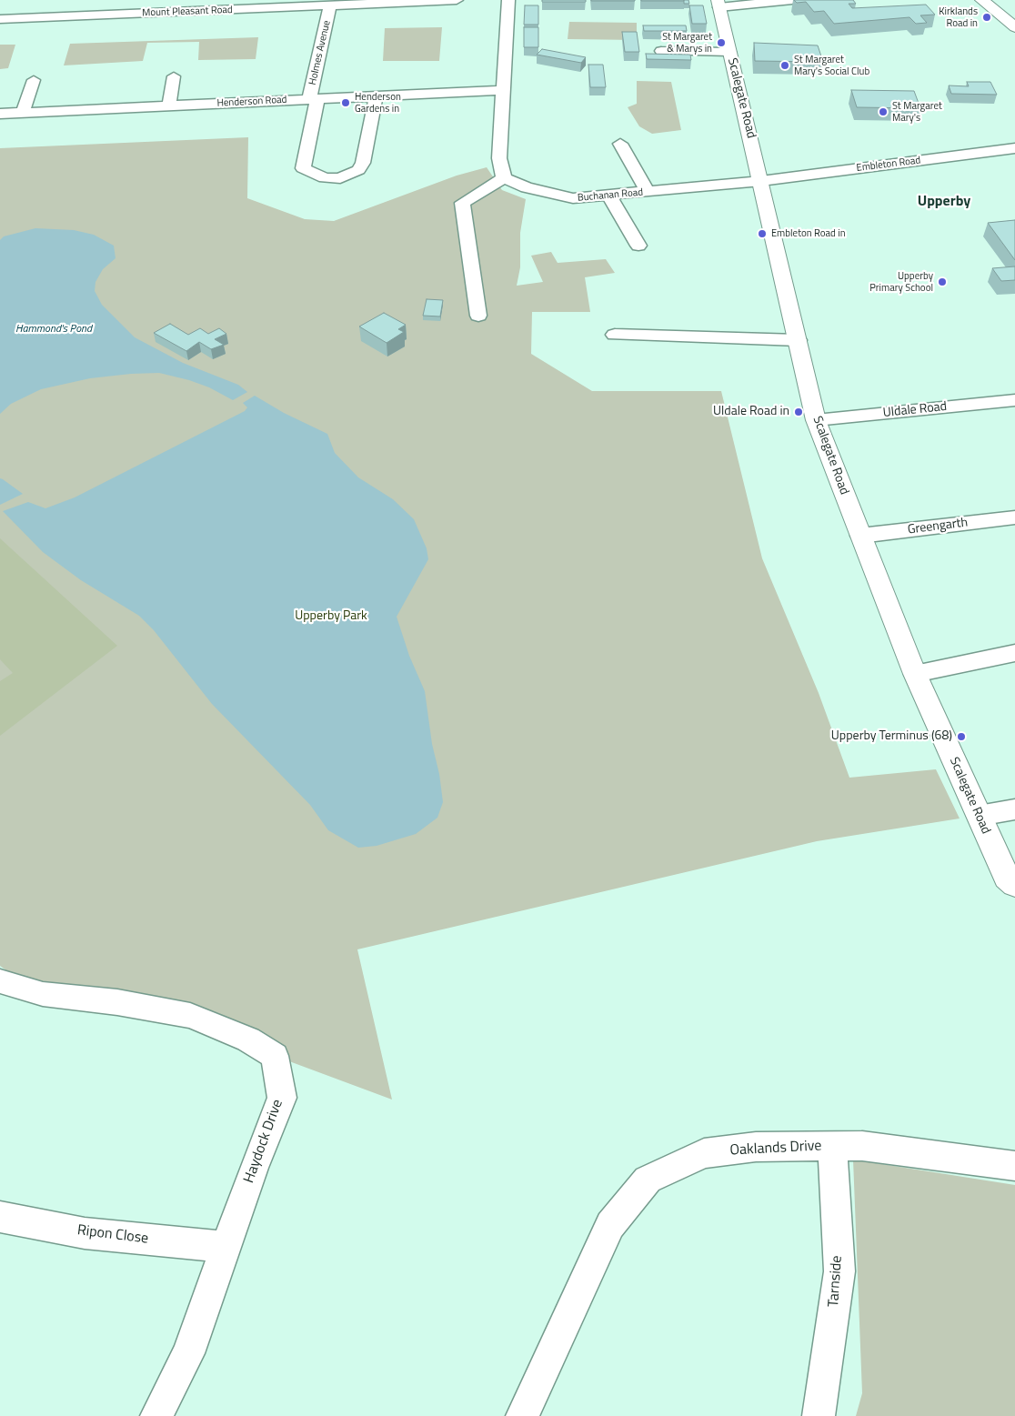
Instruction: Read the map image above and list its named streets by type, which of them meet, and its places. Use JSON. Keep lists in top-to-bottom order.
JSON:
{
  "streets": {
    "street": [
      "Mount Pleasant Road",
      "Holmes Avenue",
      "Scalegate Road",
      "Henderson Road",
      "Embleton Road",
      "Buchanan Road",
      "Uldale Road",
      "Greengarth",
      "Haydock Drive",
      "Oaklands Drive",
      "Ripon Close",
      "Tarnside"
    ]
  },
  "crossings": [
    ["Mount Pleasant Road", "Holmes Avenue"],
    ["Holmes Avenue", "Henderson Road"],
    ["Scalegate Road", "Embleton Road"],
    ["Scalegate Road", "Buchanan Road"],
    ["Scalegate Road", "Uldale Road"],
    ["Scalegate Road", "Greengarth"],
    ["Embleton Road", "Buchanan Road"],
    ["Haydock Drive", "Ripon Close"],
    ["Oaklands Drive", "Tarnside"]
  ],
  "districts": ["Upperby"],
  "water": ["Hammond's Pond"],
  "parks": ["Upperby Park"],
  "places": [
    "Kirklands Road in",
    "St Margaret & Marys in",
    "St Margaret Mary's Social Club",
    "Henderson Gardens in",
    "St Margaret Mary's",
    "Embleton Road in",
    "Upperby Primary School",
    "Uldale Road in",
    "Upperby Terminus (68)"
  ]
}
